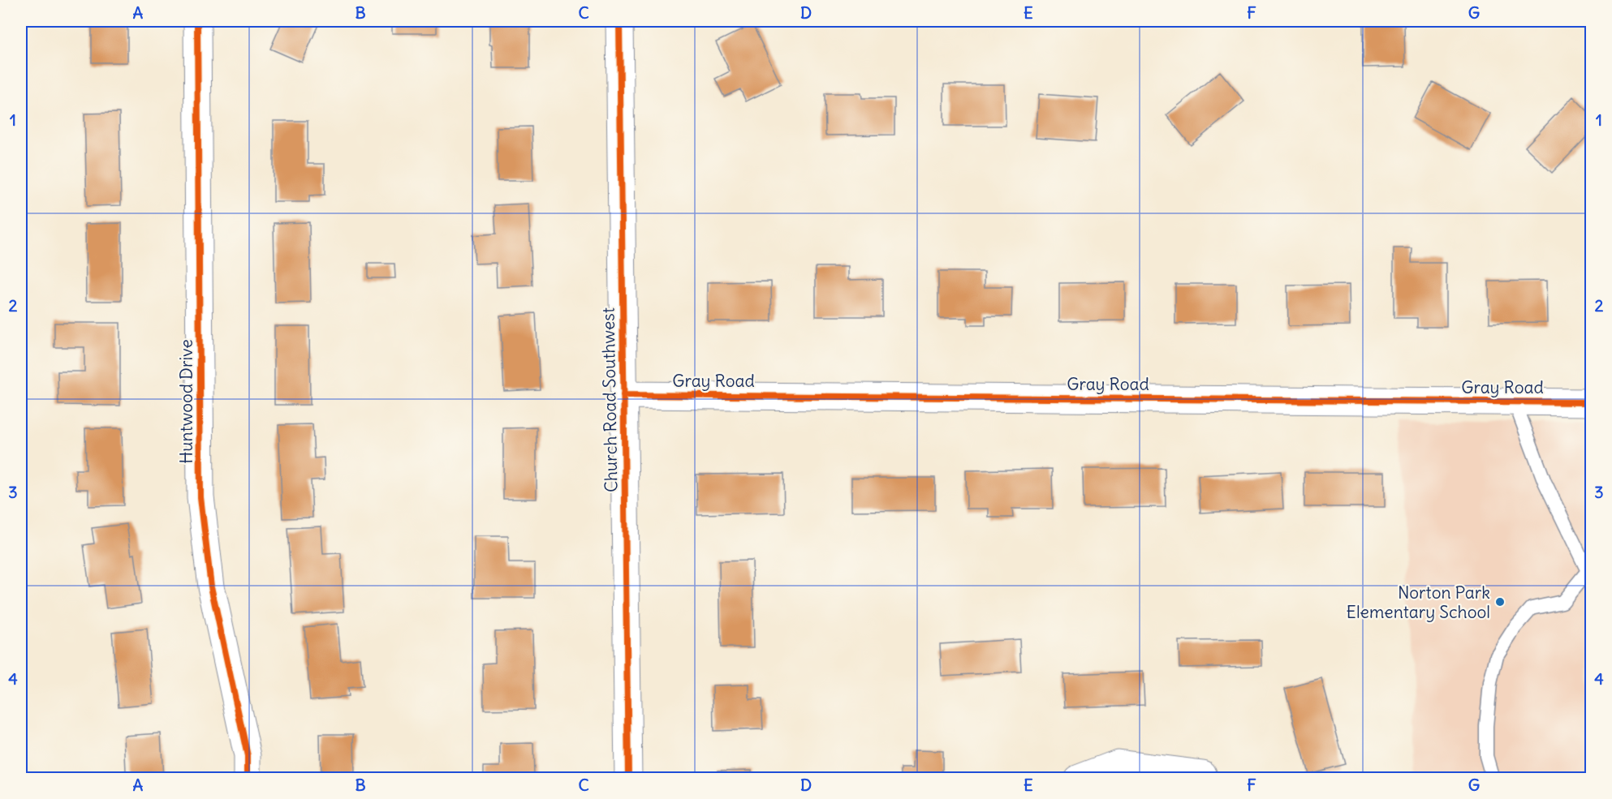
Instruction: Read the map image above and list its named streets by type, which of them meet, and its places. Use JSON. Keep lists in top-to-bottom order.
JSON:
{
  "streets": {
    "street": ["Gray Road", "Church Road Southwest", "Huntwood Drive"]
  },
  "crossings": [
    ["Gray Road", "Church Road Southwest"]
  ],
  "places": ["Norton Park Elementary School"],
  "grid": {
    "columns": [
      "A",
      "B",
      "C",
      "D",
      "E",
      "F",
      "G"
    ],
    "rows": [
      "1",
      "2",
      "3",
      "4"
    ]
  }
}
